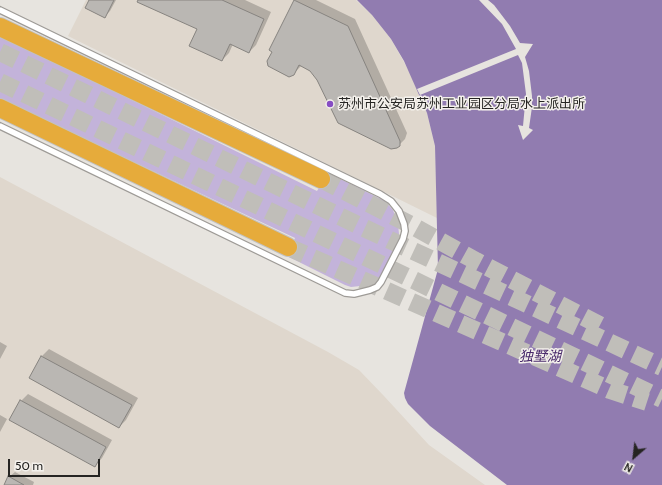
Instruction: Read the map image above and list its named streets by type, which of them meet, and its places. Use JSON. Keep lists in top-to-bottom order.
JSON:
{
  "water": ["独墅湖"],
  "places": ["苏州市公安局苏州工业园区分局水上派出所"],
  "scale_bar": "50 m",
  "north": "bottom left"
}
